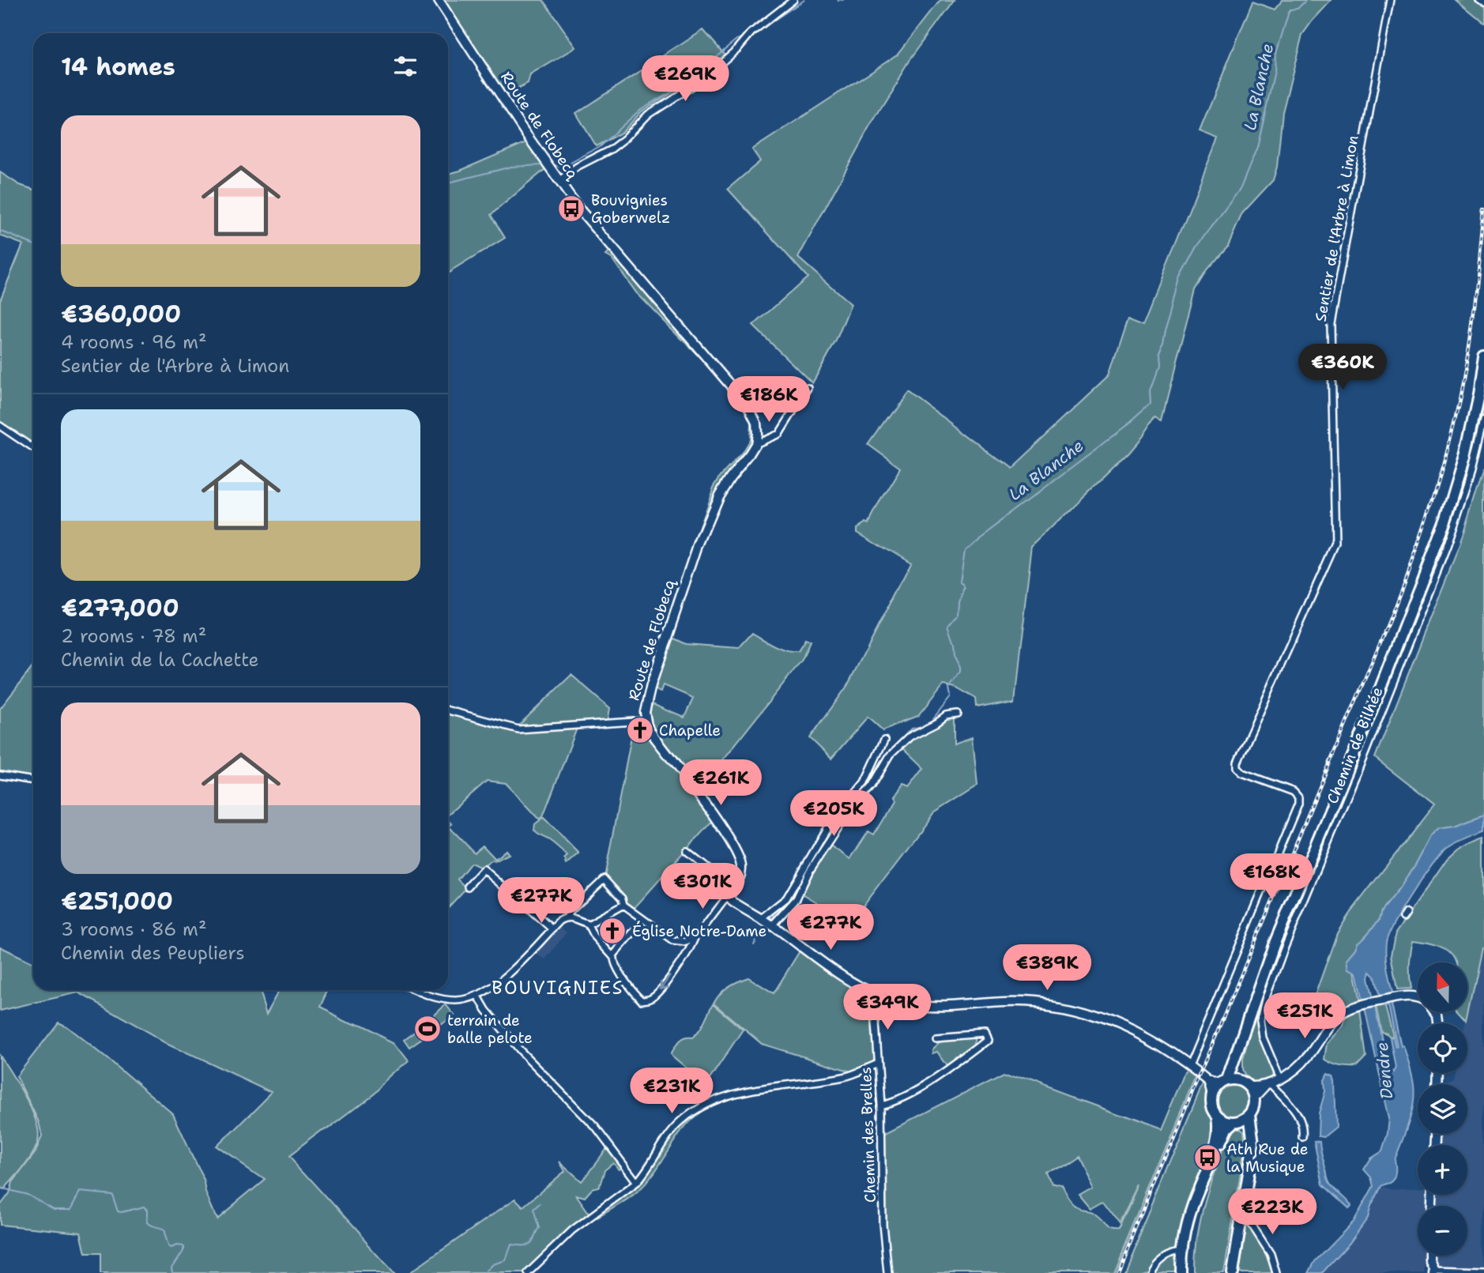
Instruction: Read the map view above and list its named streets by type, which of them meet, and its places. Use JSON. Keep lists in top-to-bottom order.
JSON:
{
  "streets": {
    "street": [
      "Route de Flobecq",
      "Sentier de l'Arbre à Limon",
      "Chemin de Bilhée",
      "Chemin des Brelles"
    ]
  },
  "districts": ["BOUVIGNIES"],
  "water": ["La Blanche", "Dendre"],
  "places": {
    "bus stop": ["Bouvignies Goberwelz", "Ath Rue de la Musique"],
    "church": ["Chapelle", "Église Notre-Dame"],
    "sports": ["terrain de balle pelote"]
  },
  "north": "top",
  "page": {
    "heading": "14 homes",
    "price": [
      "€269K",
      "€360K",
      "€186K",
      "€261K",
      "€205K",
      "€168K",
      "€301K",
      "€277K",
      "€277K",
      "€389K",
      "€349K",
      "€251K",
      "€231K",
      "€223K"
    ],
    "list": [
      {
        "name": "€360,000",
        "note": "4 rooms · 96 m² · Sentier de l'Arbre à Limon"
      },
      {
        "name": "€277,000",
        "note": "2 rooms · 78 m² · Chemin de la Cachette"
      },
      {
        "name": "€251,000",
        "note": "3 rooms · 86 m² · Chemin des Peupliers"
      }
    ],
    "map_buttons": ["+", "−"]
  }
}
